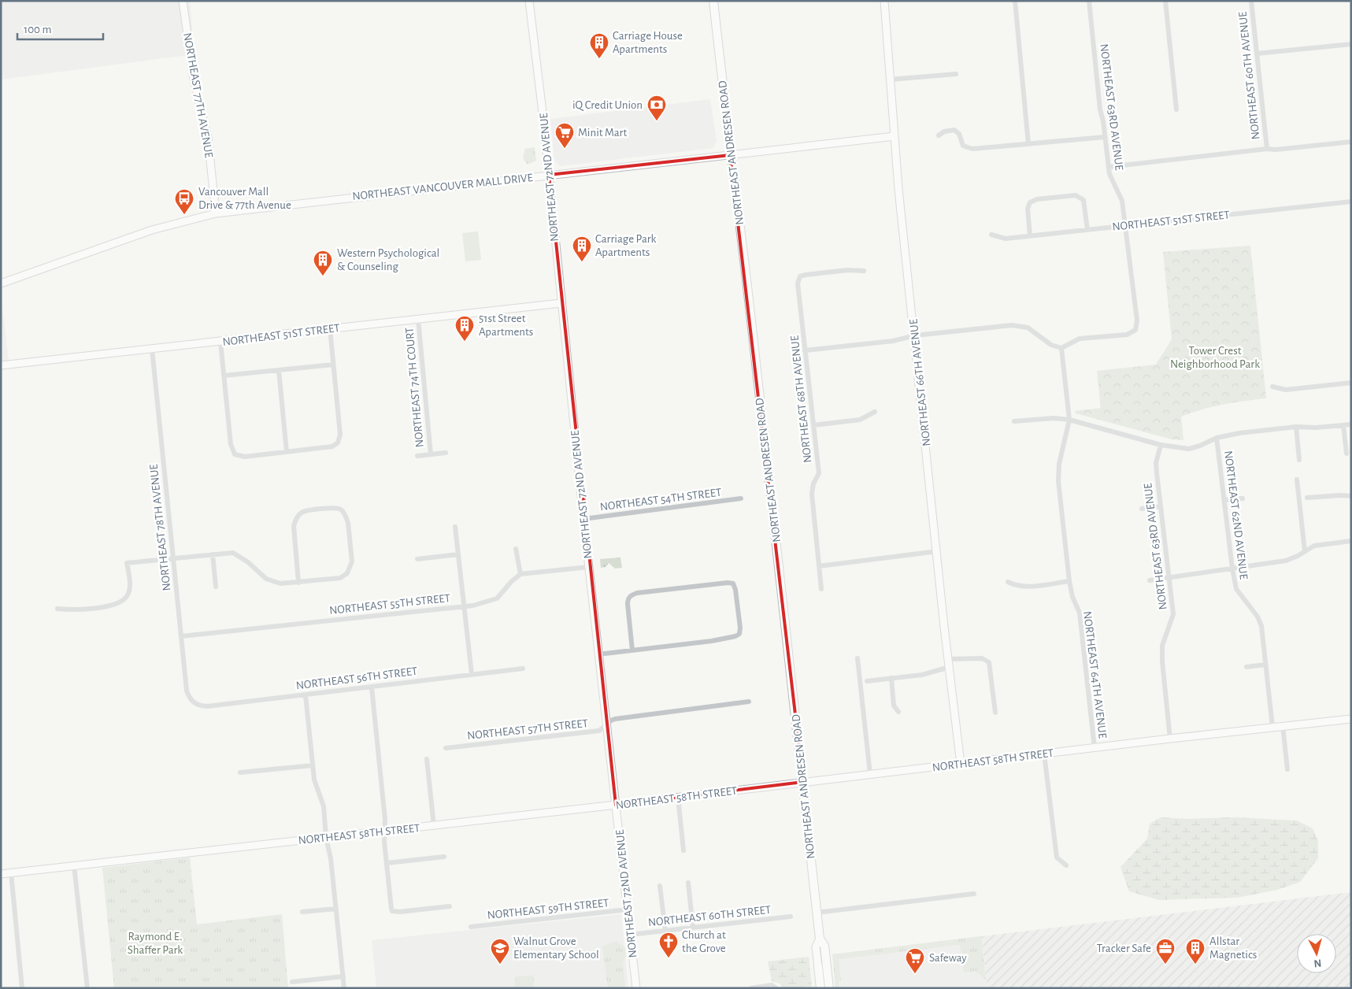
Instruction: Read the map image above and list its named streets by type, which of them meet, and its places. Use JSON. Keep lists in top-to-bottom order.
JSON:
{
  "streets": {
    "main road": ["NORTHEAST ANDRESEN ROAD"],
    "street": [
      "NORTHEAST 60TH AVENUE",
      "NORTHEAST 77TH AVENUE",
      "NORTHEAST 63RD AVENUE",
      "NORTHEAST 72ND AVENUE",
      "NORTHEAST VANCOUVER MALL DRIVE",
      "NORTHEAST 51ST STREET",
      "NORTHEAST 66TH AVENUE",
      "NORTHEAST 74TH COURT",
      "NORTHEAST 68TH AVENUE",
      "NORTHEAST 54TH STREET",
      "NORTHEAST 62ND AVENUE",
      "NORTHEAST 78TH AVENUE",
      "NORTHEAST 55TH STREET",
      "NORTHEAST 64TH AVENUE",
      "NORTHEAST 56TH STREET",
      "NORTHEAST 57TH STREET",
      "NORTHEAST 58TH STREET",
      "NORTHEAST 59TH STREET",
      "NORTHEAST 60TH STREET"
    ]
  },
  "crossings": [
    ["NORTHEAST 77TH AVENUE", "NORTHEAST VANCOUVER MALL DRIVE"],
    ["NORTHEAST 63RD AVENUE", "NORTHEAST 51ST STREET"],
    ["NORTHEAST 63RD AVENUE", "NORTHEAST 64TH AVENUE"],
    ["NORTHEAST 63RD AVENUE", "NORTHEAST 58TH STREET"],
    ["NORTHEAST ANDRESEN ROAD", "NORTHEAST VANCOUVER MALL DRIVE"],
    ["NORTHEAST ANDRESEN ROAD", "NORTHEAST 58TH STREET"],
    ["NORTHEAST 72ND AVENUE", "NORTHEAST VANCOUVER MALL DRIVE"],
    ["NORTHEAST 72ND AVENUE", "NORTHEAST 51ST STREET"],
    ["NORTHEAST 72ND AVENUE", "NORTHEAST 54TH STREET"],
    ["NORTHEAST 72ND AVENUE", "NORTHEAST 57TH STREET"],
    ["NORTHEAST 72ND AVENUE", "NORTHEAST 58TH STREET"],
    ["NORTHEAST 72ND AVENUE", "NORTHEAST 59TH STREET"],
    ["NORTHEAST 72ND AVENUE", "NORTHEAST 60TH STREET"],
    ["NORTHEAST VANCOUVER MALL DRIVE", "NORTHEAST 66TH AVENUE"],
    ["NORTHEAST 51ST STREET", "NORTHEAST 74TH COURT"],
    ["NORTHEAST 51ST STREET", "NORTHEAST 78TH AVENUE"],
    ["NORTHEAST 66TH AVENUE", "NORTHEAST 58TH STREET"],
    ["NORTHEAST 62ND AVENUE", "NORTHEAST 58TH STREET"],
    ["NORTHEAST 78TH AVENUE", "NORTHEAST 55TH STREET"],
    ["NORTHEAST 78TH AVENUE", "NORTHEAST 56TH STREET"],
    ["NORTHEAST 64TH AVENUE", "NORTHEAST 58TH STREET"]
  ],
  "parks": ["Tower Crest Neighborhood Park", "Raymond E. Shaffer Park"],
  "places": {
    "building": [
      "Carriage House Apartments",
      "Carriage Park Apartments",
      "Western Psychological & Counseling",
      "51st Street Apartments",
      "Allstar Magnetics"
    ],
    "bank": ["iQ Credit Union"],
    "supermarket": ["Minit Mart", "Safeway"],
    "bus stop": ["Vancouver Mall Drive & 77th Avenue"],
    "church": ["Church at the Grove"],
    "school or university": ["Walnut Grove Elementary School"],
    "office": ["Tracker Safe"]
  },
  "scale_bar": "100 m",
  "north": "bottom"
}
